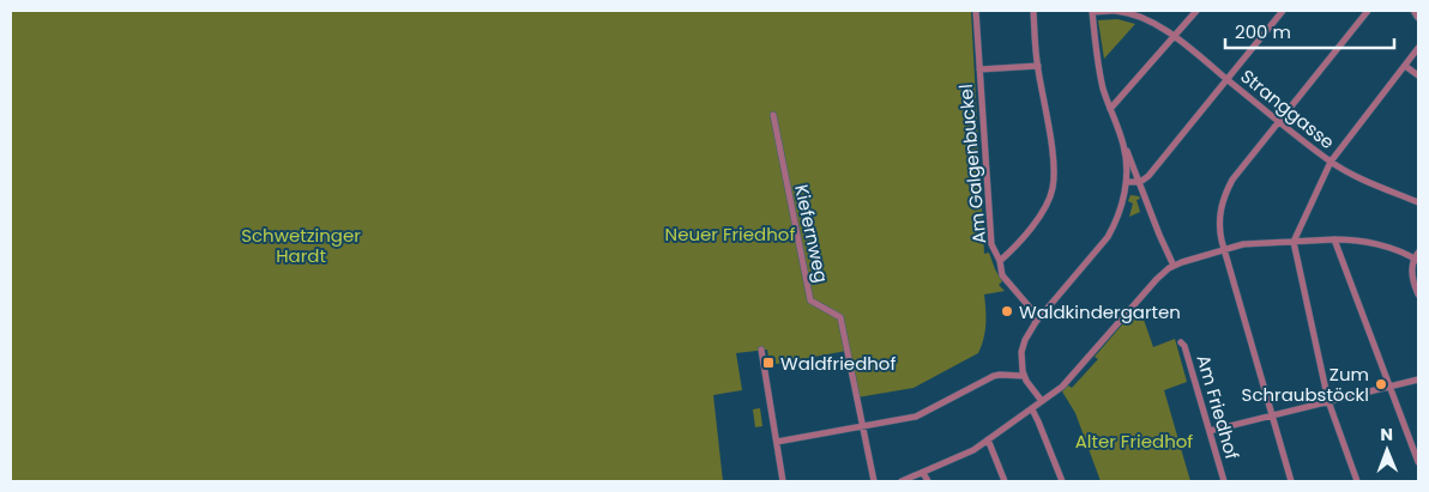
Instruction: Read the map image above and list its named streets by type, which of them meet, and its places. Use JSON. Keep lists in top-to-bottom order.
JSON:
{
  "streets": {
    "street": [
      "Stranggasse",
      "Am Galgenbuckel",
      "Kiefernweg",
      "Am Friedhof"
    ]
  },
  "parks": ["Neuer Friedhof", "Schwetzinger Hardt", "Alter Friedhof"],
  "places": {
    "other": ["Waldkindergarten", "Zum Schraubstöckl"],
    "transit": ["Waldfriedhof"]
  },
  "scale_bar": "200 m",
  "north": "top"
}
